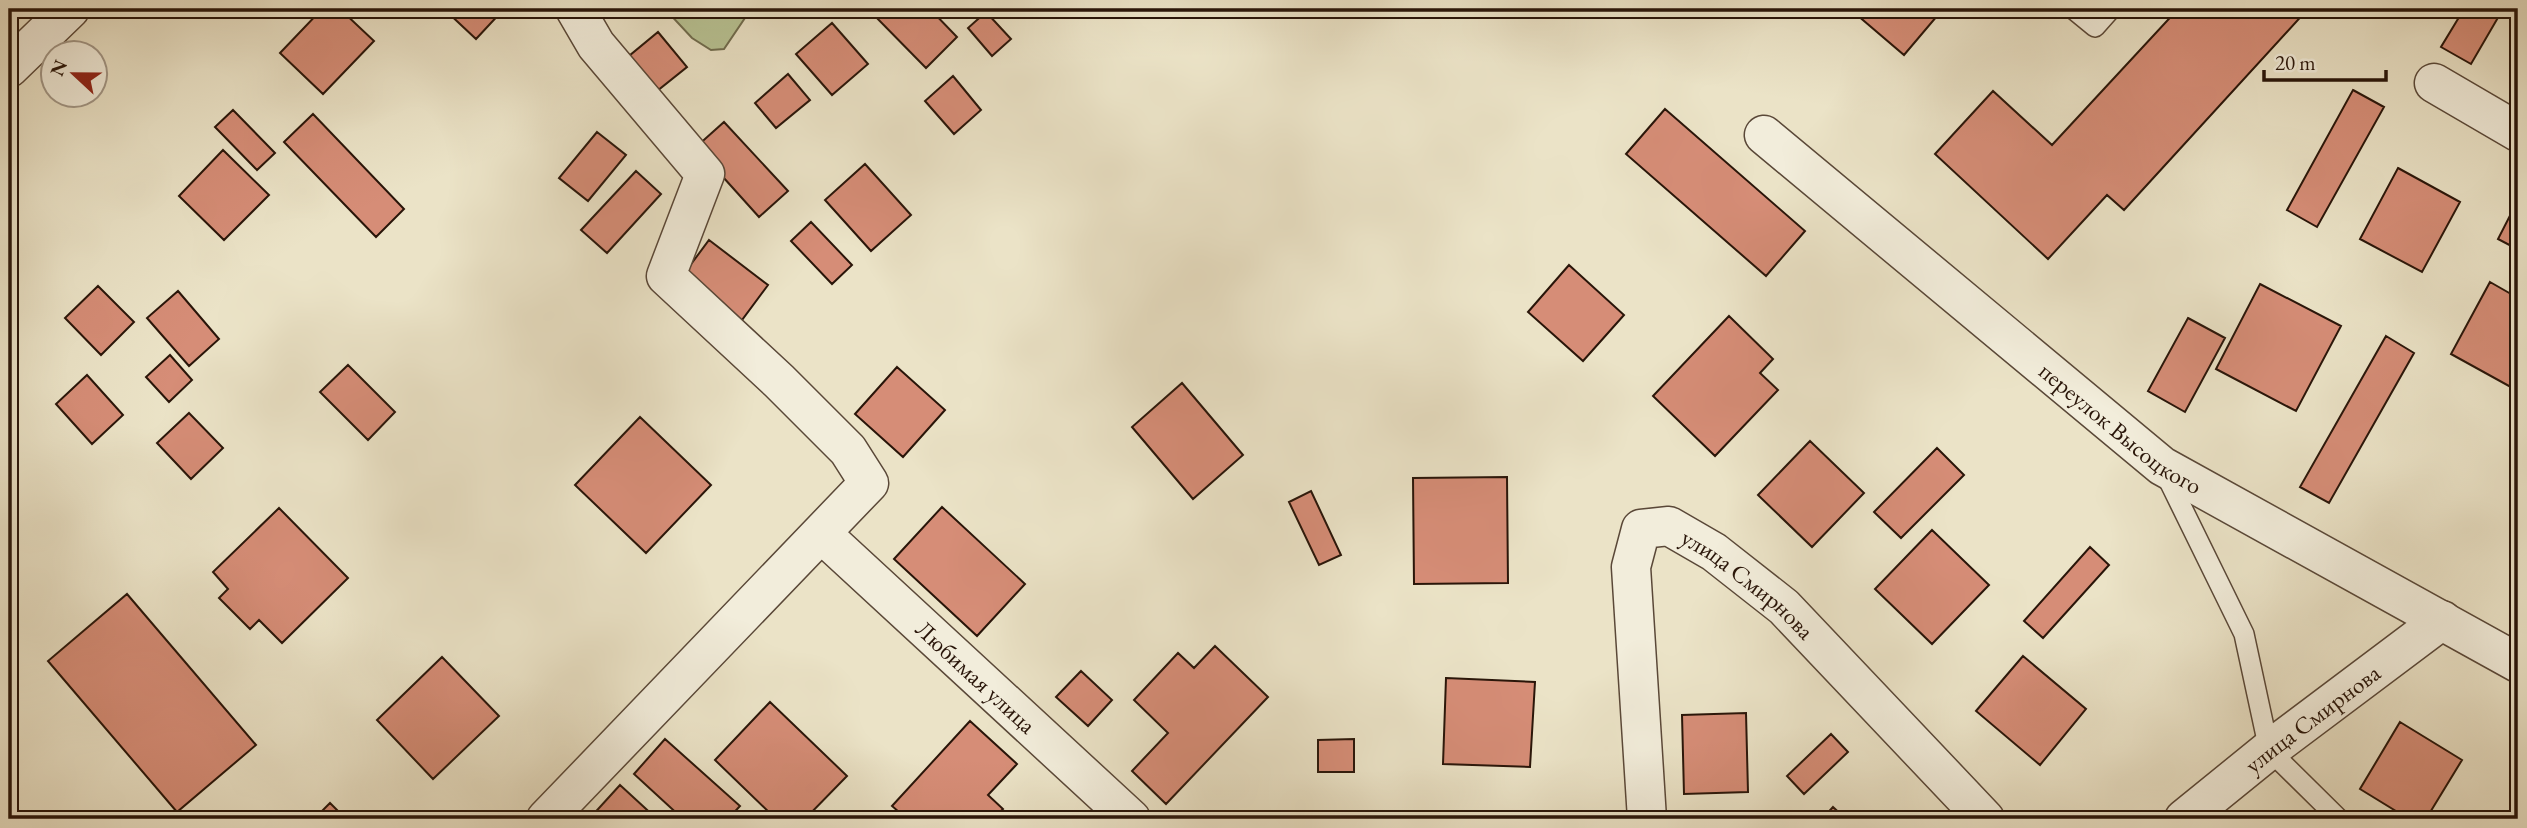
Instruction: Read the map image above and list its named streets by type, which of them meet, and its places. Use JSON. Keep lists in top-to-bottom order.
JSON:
{
  "streets": {
    "street": ["переулок Высоцкого", "улица Смирнова", "Любимая улица"]
  },
  "crossings": [
    ["переулок Высоцкого", "улица Смирнова"]
  ],
  "scale_bar": "20 m",
  "north": "left"
}
